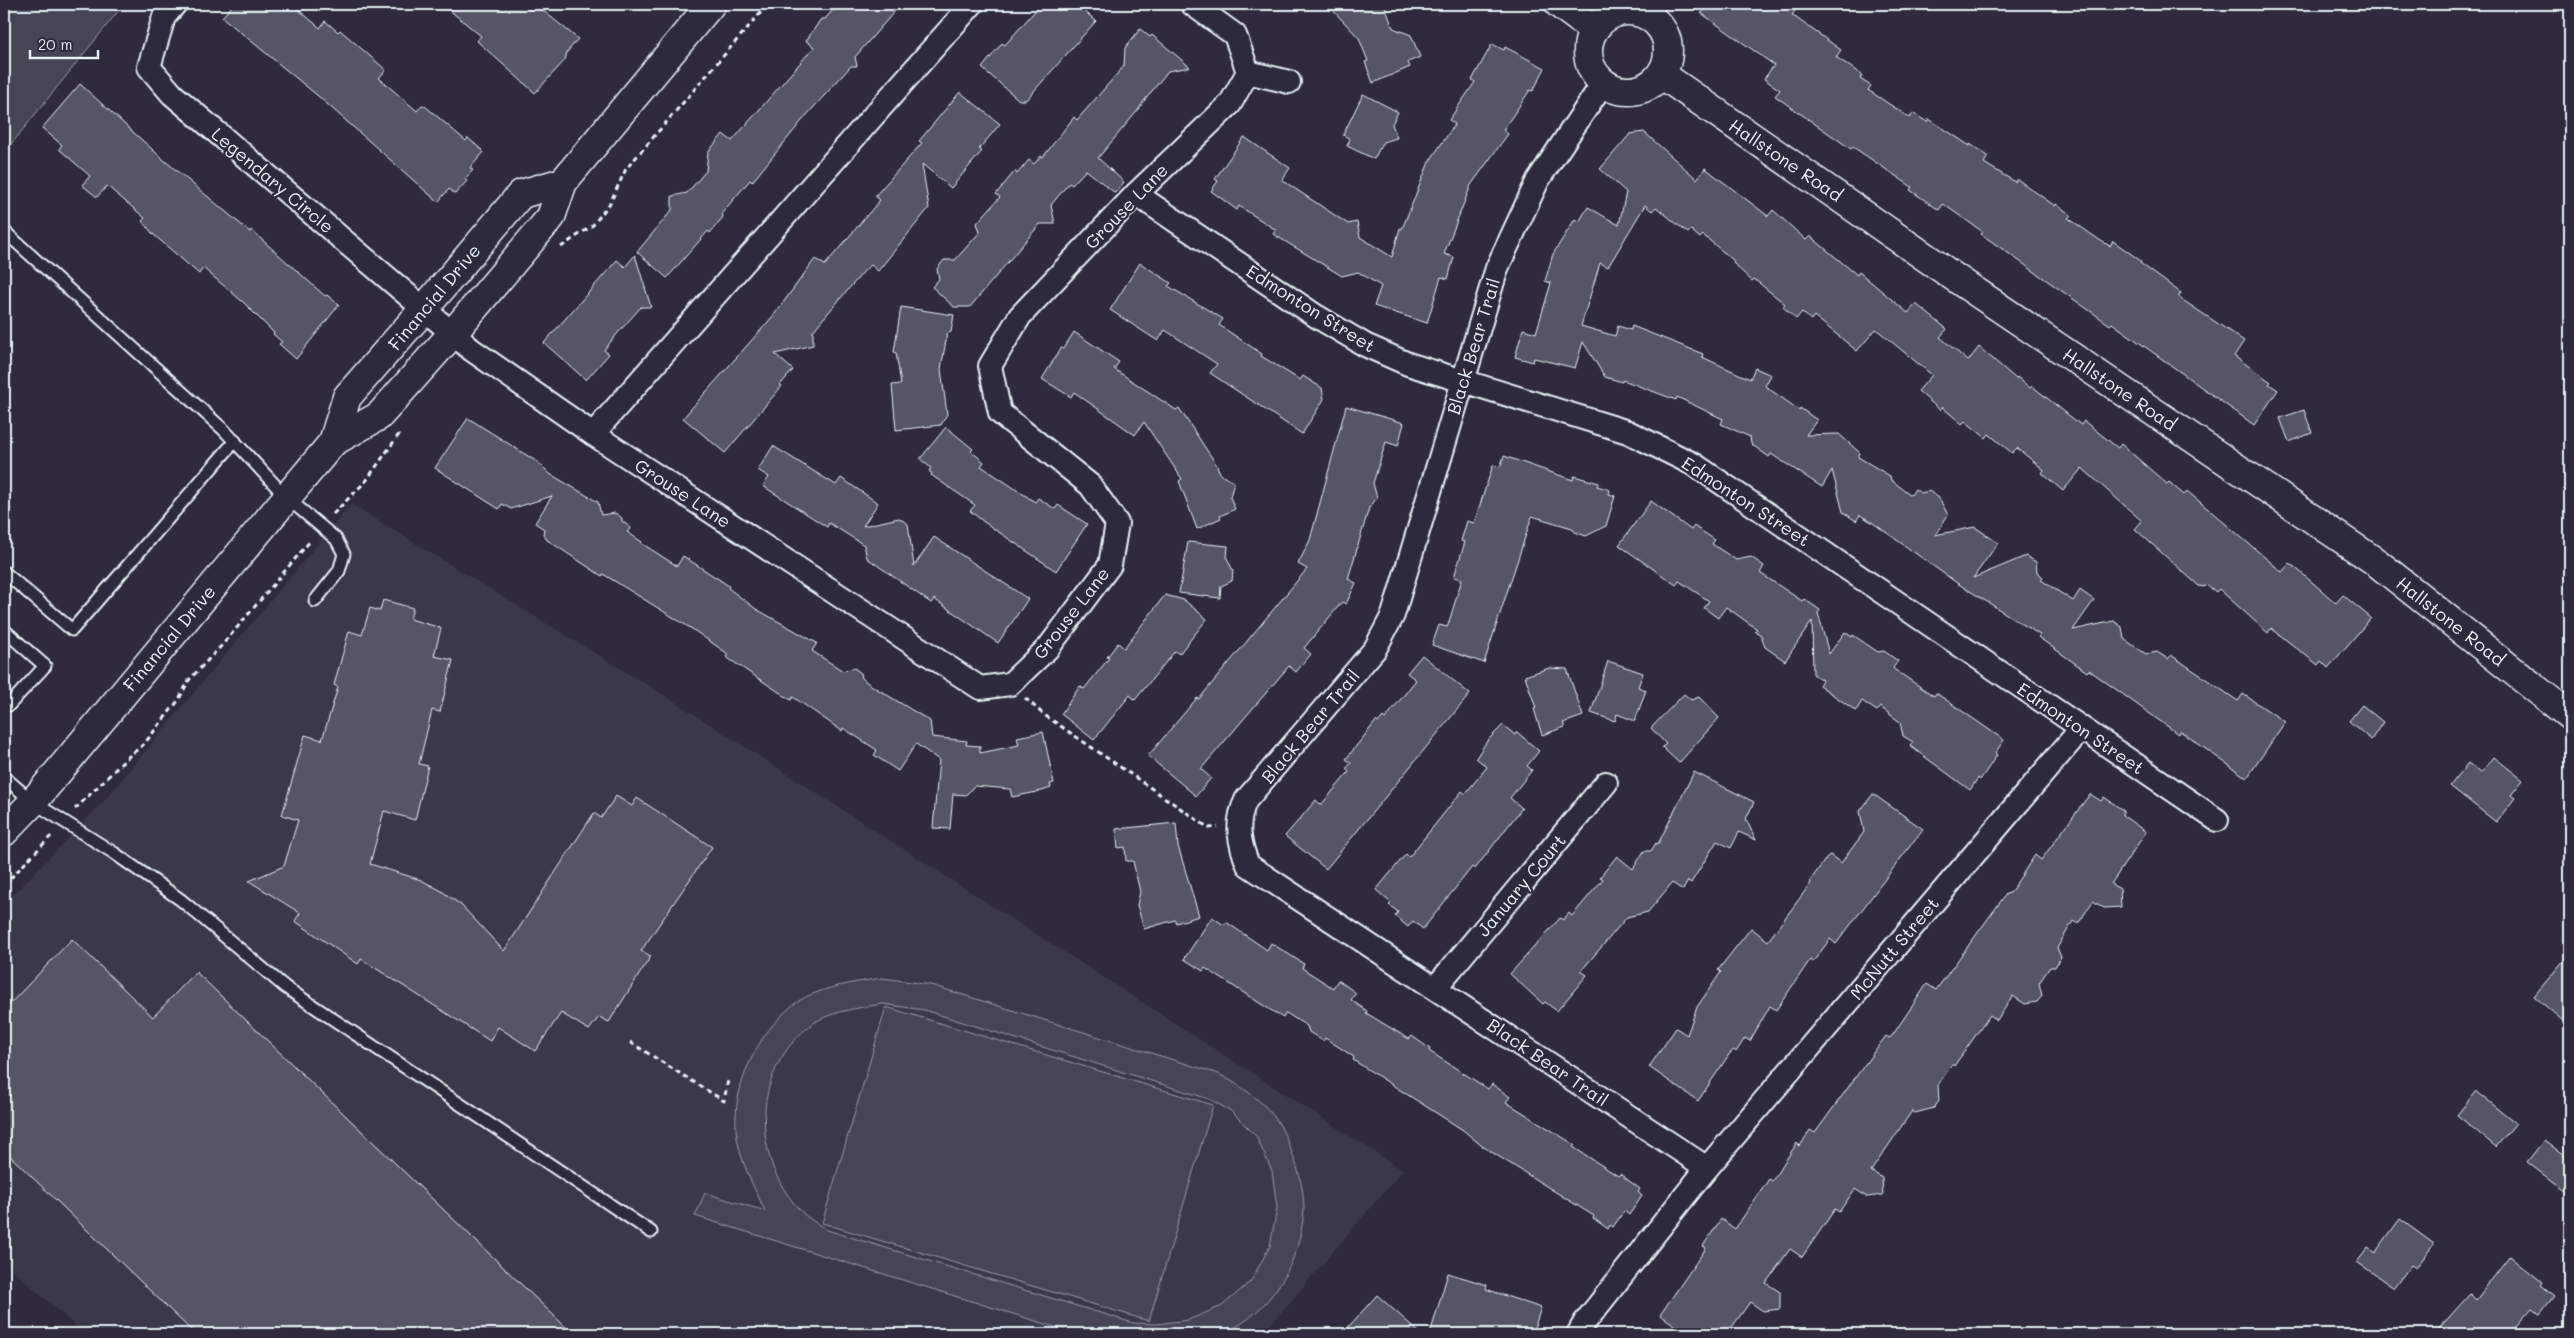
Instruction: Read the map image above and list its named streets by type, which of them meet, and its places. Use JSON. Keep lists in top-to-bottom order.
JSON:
{
  "streets": {
    "street": [
      "Hallstone Road",
      "Legendary Circle",
      "Grouse Lane",
      "Financial Drive",
      "Edmonton Street",
      "Black Bear Trail",
      "January Court",
      "McNutt Street"
    ]
  },
  "crossings": [
    ["Hallstone Road", "Black Bear Trail"],
    ["Legendary Circle", "Grouse Lane"],
    ["Legendary Circle", "Financial Drive"],
    ["Grouse Lane", "Financial Drive"],
    ["Grouse Lane", "Edmonton Street"],
    ["Edmonton Street", "Black Bear Trail"],
    ["Edmonton Street", "McNutt Street"],
    ["Black Bear Trail", "January Court"],
    ["Black Bear Trail", "McNutt Street"]
  ],
  "scale_bar": "20 m"
}
